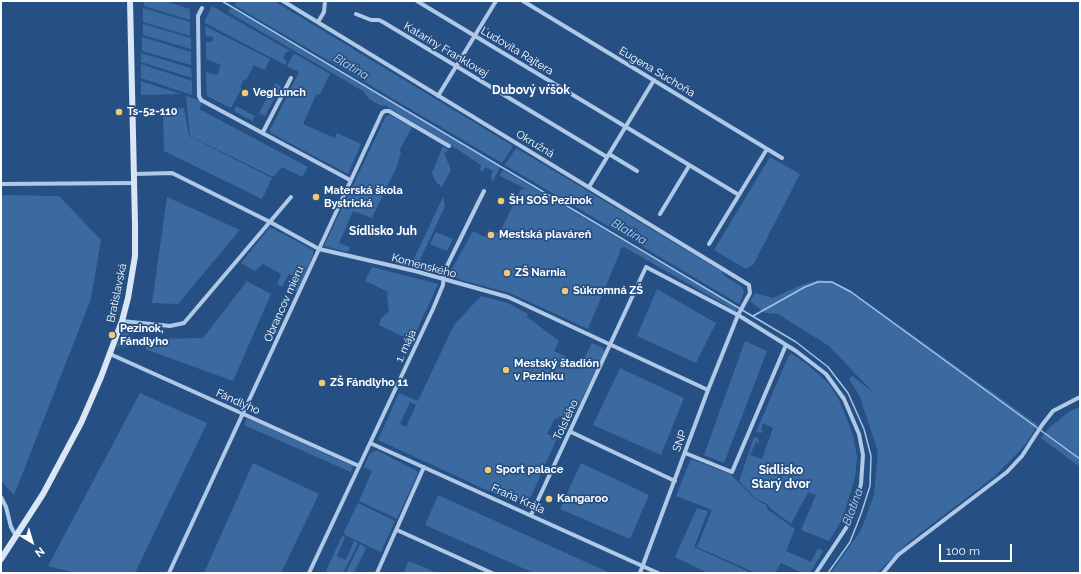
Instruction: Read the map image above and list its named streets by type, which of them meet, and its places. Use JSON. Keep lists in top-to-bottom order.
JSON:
{
  "streets": {
    "main road": ["Bratislavská"],
    "street": [
      "Kataríny Franklovej",
      "Ľudovíta Rajtera",
      "Eugena Suchoňa",
      "Okružná",
      "Komenského",
      "Obrancov mieru",
      "1. mája",
      "Fándlyho",
      "Tolstého",
      "SNP",
      "Fraňa Kráľa"
    ]
  },
  "crossings": [
    ["Okružná", "Tolstého"],
    ["Okružná", "SNP"],
    ["Komenského", "Bratislavská"],
    ["Komenského", "Obrancov mieru"],
    ["Komenského", "1. mája"],
    ["Komenského", "Tolstého"],
    ["Komenského", "SNP"],
    ["Bratislavská", "Fándlyho"],
    ["Obrancov mieru", "Fándlyho"],
    ["1. mája", "Fándlyho"],
    ["1. mája", "Fraňa Kráľa"],
    ["Tolstého", "SNP"],
    ["Tolstého", "Fraňa Kráľa"],
    ["SNP", "Fraňa Kráľa"]
  ],
  "districts": ["Dubový vŕšok", "Sídlisko Juh", "Sídlisko Starý dvor"],
  "water": ["Blatina"],
  "places": [
    "VegLunch",
    "Ts-52-110",
    "Materská škola Bystrická",
    "ŠH SOŠ Pezinok",
    "Mestská plaváreň",
    "ZŠ Narnia",
    "Súkromná ZŠ",
    "Pezinok, Fándlyho",
    "Mestský štadión v Pezinku",
    "ZŠ Fándlyho 11",
    "Sport palace",
    "Kangaroo"
  ],
  "scale_bar": "100 m",
  "north": "bottom right"
}
